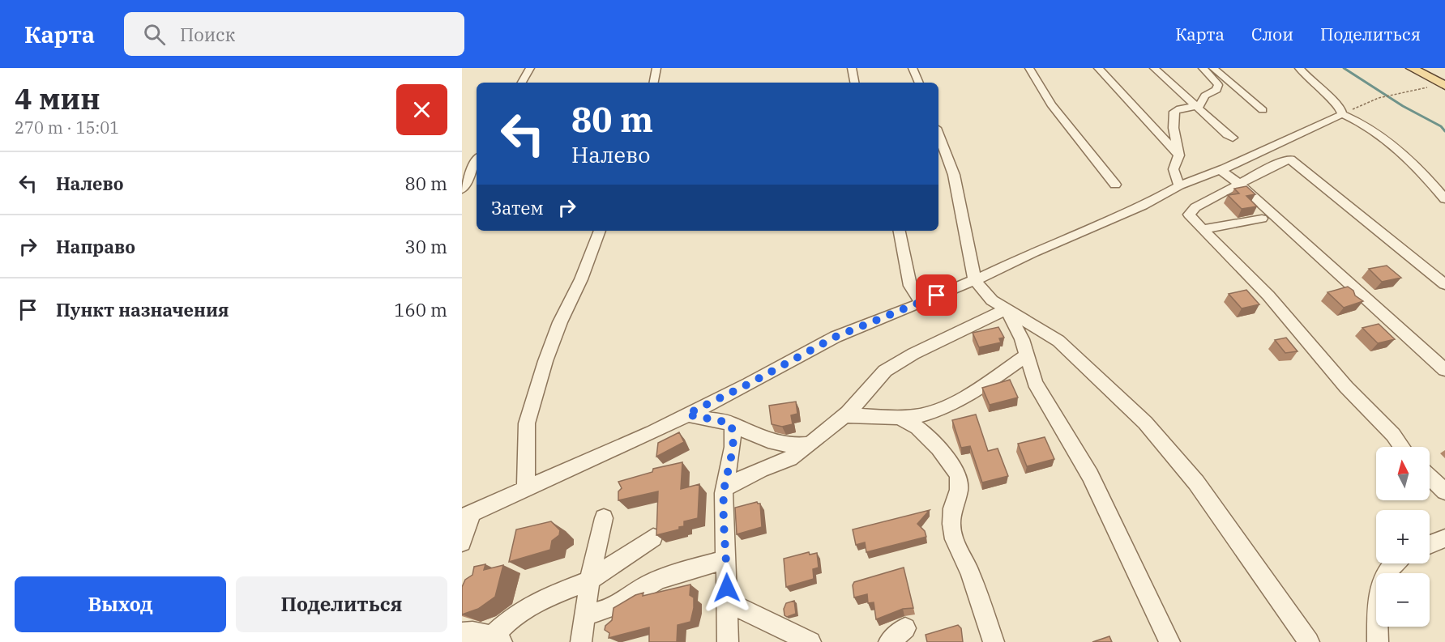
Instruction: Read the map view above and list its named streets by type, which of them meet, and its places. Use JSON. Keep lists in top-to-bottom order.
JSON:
{
  "north": "top",
  "page": {
    "header": "Карта",
    "search": "Поиск",
    "nav": ["Карта", "Слои", "Поделиться"],
    "heading": ["4 мин", "270 m · 15:01"],
    "turn": ["80 m", "Налево"],
    "list": [
      {
        "name": "Налево",
        "value": "80 m"
      },
      {
        "name": "Направо",
        "value": "30 m"
      },
      {
        "name": "Пункт назначения",
        "value": "160 m"
      }
    ],
    "then": "Затем",
    "map_buttons": ["+", "−"],
    "buttons": ["Выход", "Поделиться"]
  }
}
